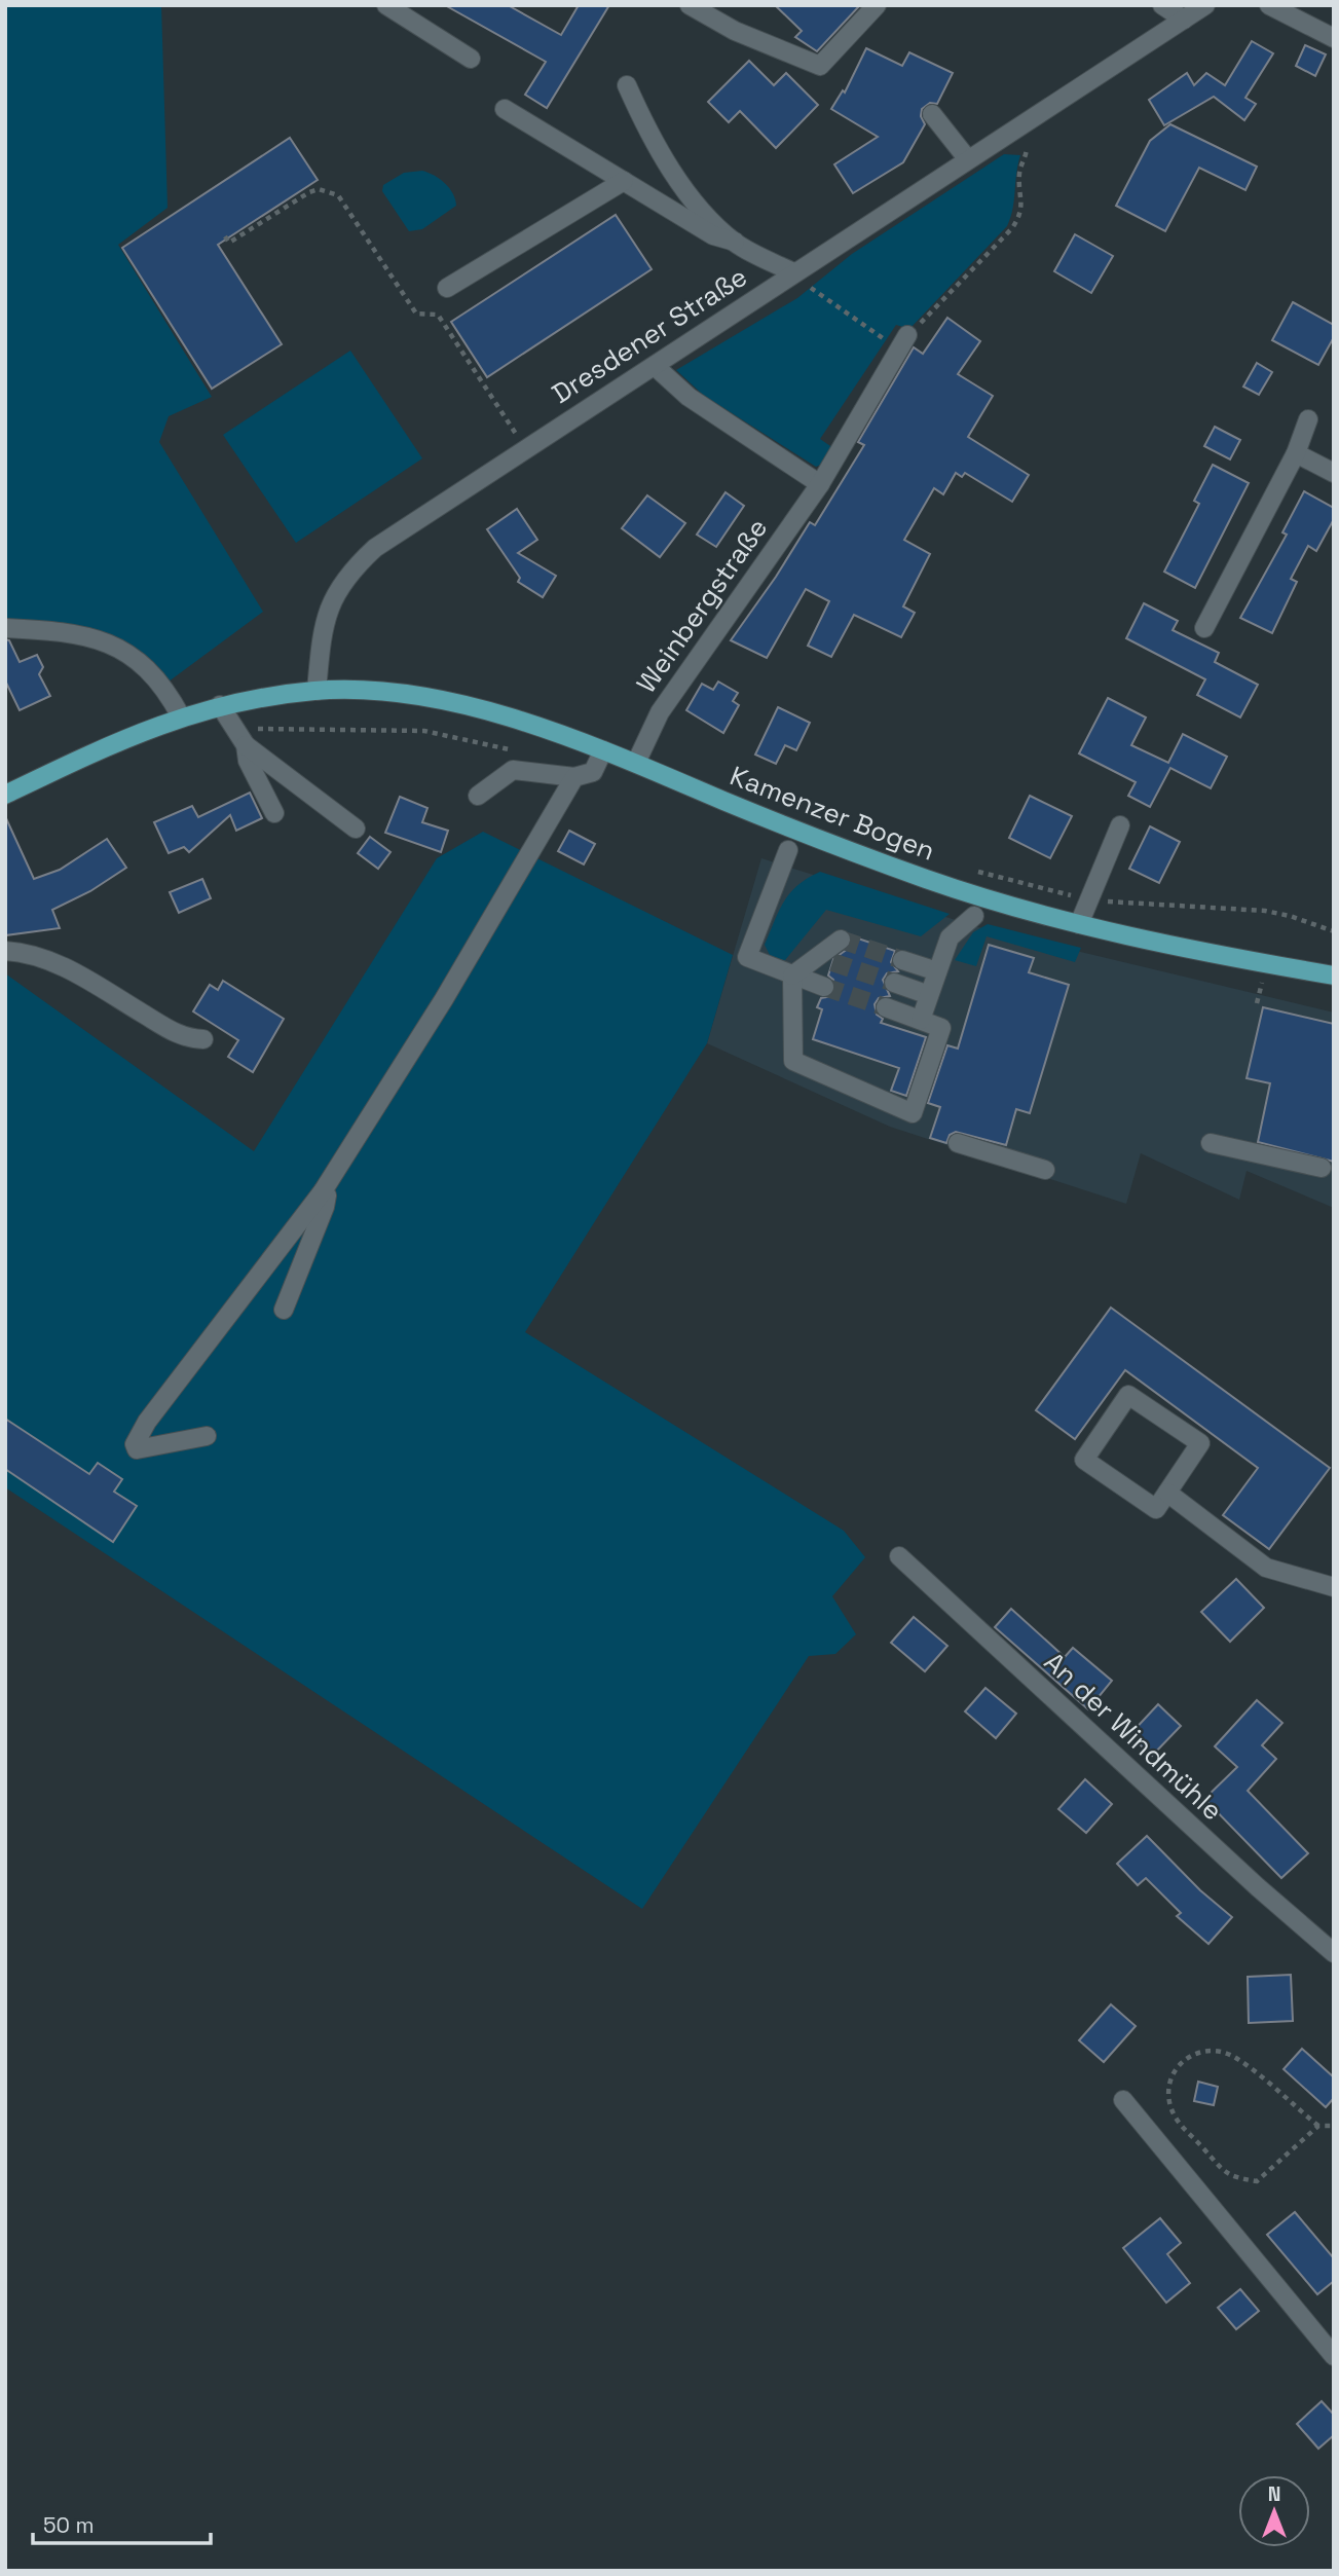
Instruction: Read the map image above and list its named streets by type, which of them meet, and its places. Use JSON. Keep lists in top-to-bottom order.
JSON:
{
  "streets": {
    "main road": ["Kamenzer Bogen"],
    "street": ["Dresdener Straße", "Weinbergstraße", "An der Windmühle"]
  },
  "crossings": [
    ["Dresdener Straße", "Kamenzer Bogen"],
    ["Weinbergstraße", "Kamenzer Bogen"]
  ],
  "scale_bar": "50 m",
  "north": "top"
}
